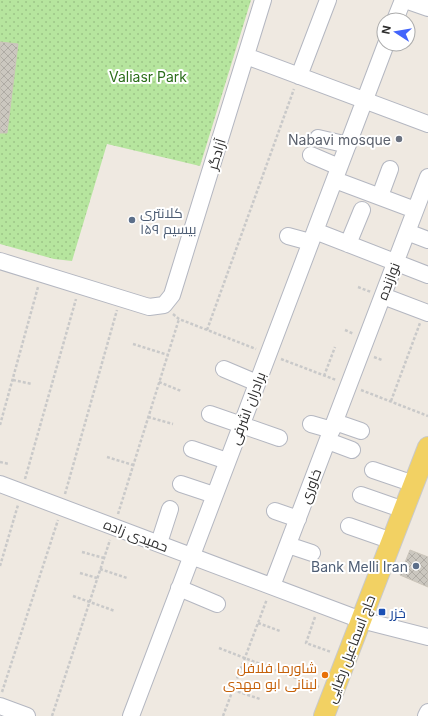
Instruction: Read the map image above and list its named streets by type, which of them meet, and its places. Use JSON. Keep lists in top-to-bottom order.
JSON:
{
  "streets": {
    "main road": ["حاج اسماعیل رضایی"],
    "street": [
      "آزادگر",
      "نوازنده",
      "برادران اشرفی",
      "خاوری",
      "حمیدی زاده"
    ]
  },
  "crossings": [
    ["نوازنده", "خاوری"],
    ["برادران اشرفی", "حمیدی زاده"],
    ["خاوری", "حمیدی زاده"],
    ["حمیدی زاده", "حاج اسماعیل رضایی"]
  ],
  "parks": ["Valiasr Park"],
  "places": {
    "other": [
      "Nabavi mosque",
      "کلانتری ۱۵۹ بیسیم",
      "Bank Melli Iran",
      "شاورما فلافل لبنانی ابو مهدی"
    ],
    "transit": ["خزر"]
  },
  "north": "left"
}
